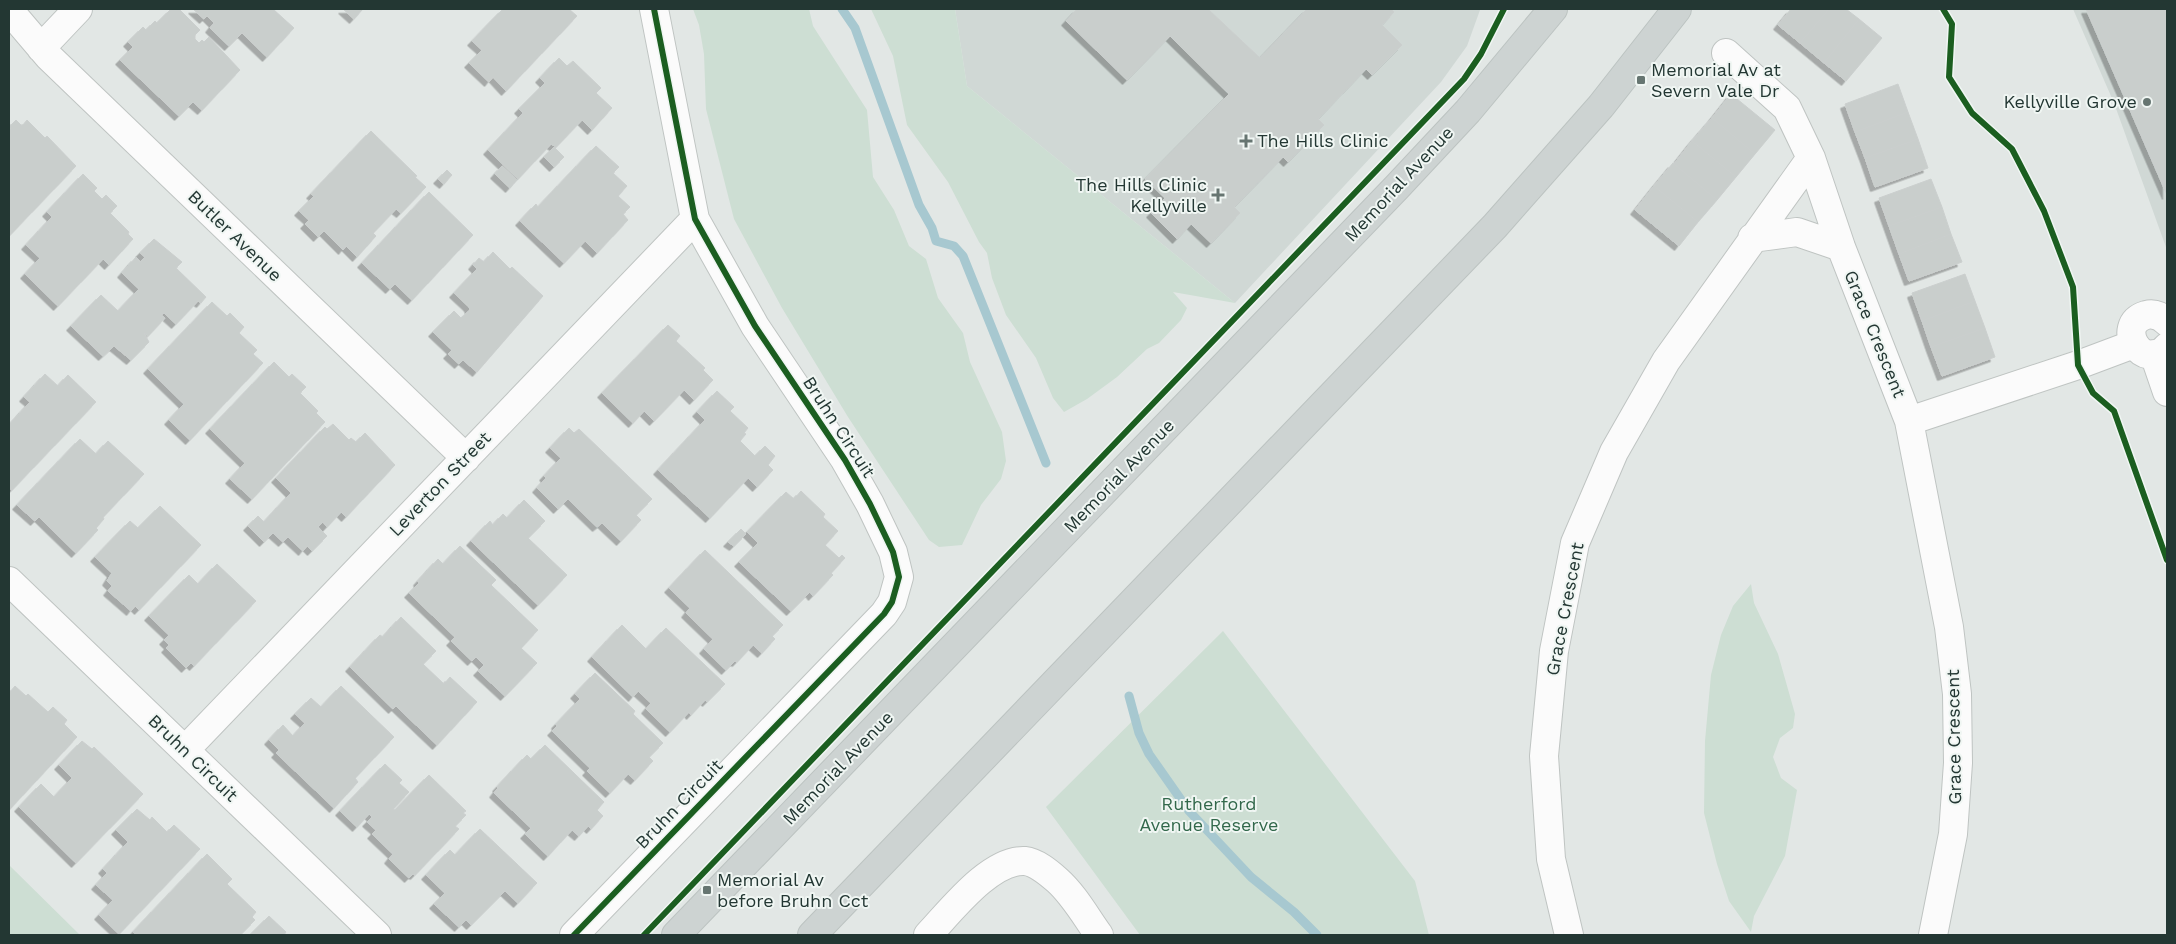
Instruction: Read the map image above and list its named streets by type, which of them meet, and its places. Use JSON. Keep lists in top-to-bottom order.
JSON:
{
  "streets": {
    "main road": ["Memorial Avenue"],
    "street": [
      "Butler Avenue",
      "Grace Crescent",
      "Bruhn Circuit",
      "Leverton Street"
    ]
  },
  "crossings": [
    ["Butler Avenue", "Leverton Street"],
    ["Bruhn Circuit", "Leverton Street"]
  ],
  "parks": ["Rutherford Avenue Reserve"],
  "places": {
    "transit": ["Memorial Av at Severn Vale Dr", "Memorial Av before Bruhn Cct"],
    "other": ["Kellyville Grove"],
    "health": ["The Hills Clinic", "The Hills Clinic Kellyville"]
  }
}
